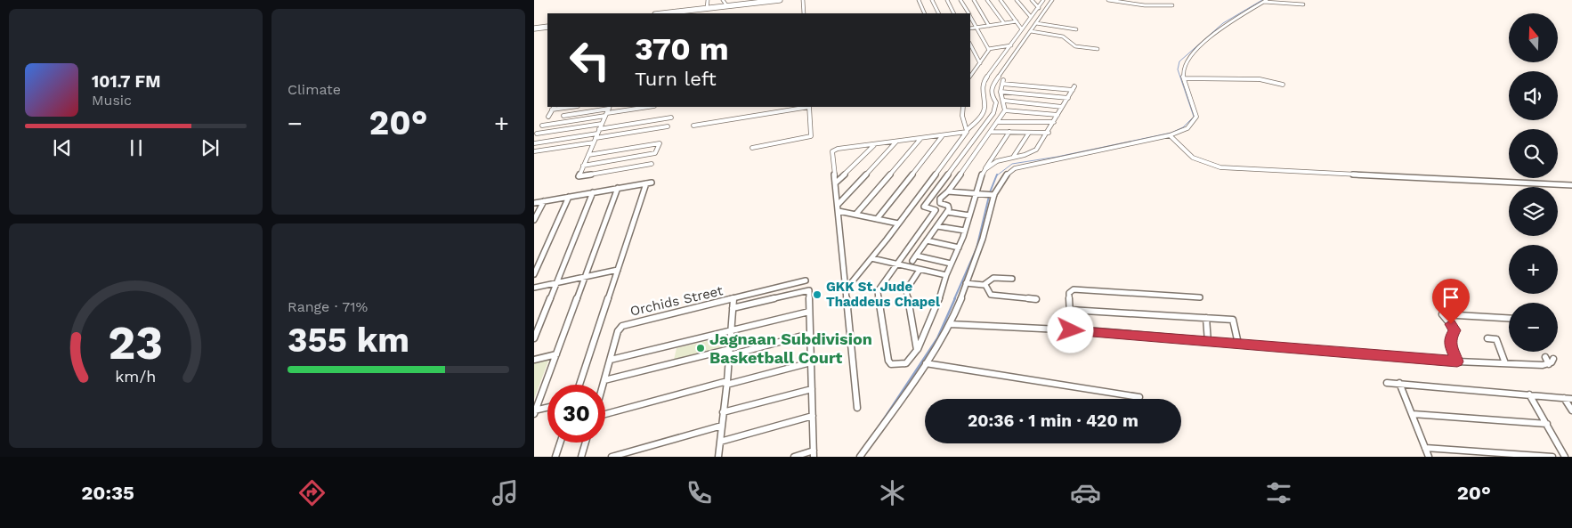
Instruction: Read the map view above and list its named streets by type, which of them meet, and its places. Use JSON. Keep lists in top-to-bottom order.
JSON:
{
  "streets": {
    "street": ["Orchids Street"]
  },
  "places": ["GKK St. Jude Thaddeus Chapel", "Jagnaan Subdivision Basketball Court"],
  "north": "top",
  "page": {
    "tile": [
      "Climate",
      ["Range · 71%", "355 km"]
    ],
    "map_buttons": ["+", "−"],
    "turn": ["370 m", "Turn left"],
    "song": ["101.7 FM", "Music"],
    "heat": ["−", "20°", "+"],
    "limit": "30",
    "trip": "20:36 · 1 min · 420 m",
    "tabs": ["20:35", "20°"],
    "gauge": ["23", "km/h"]
  }
}
